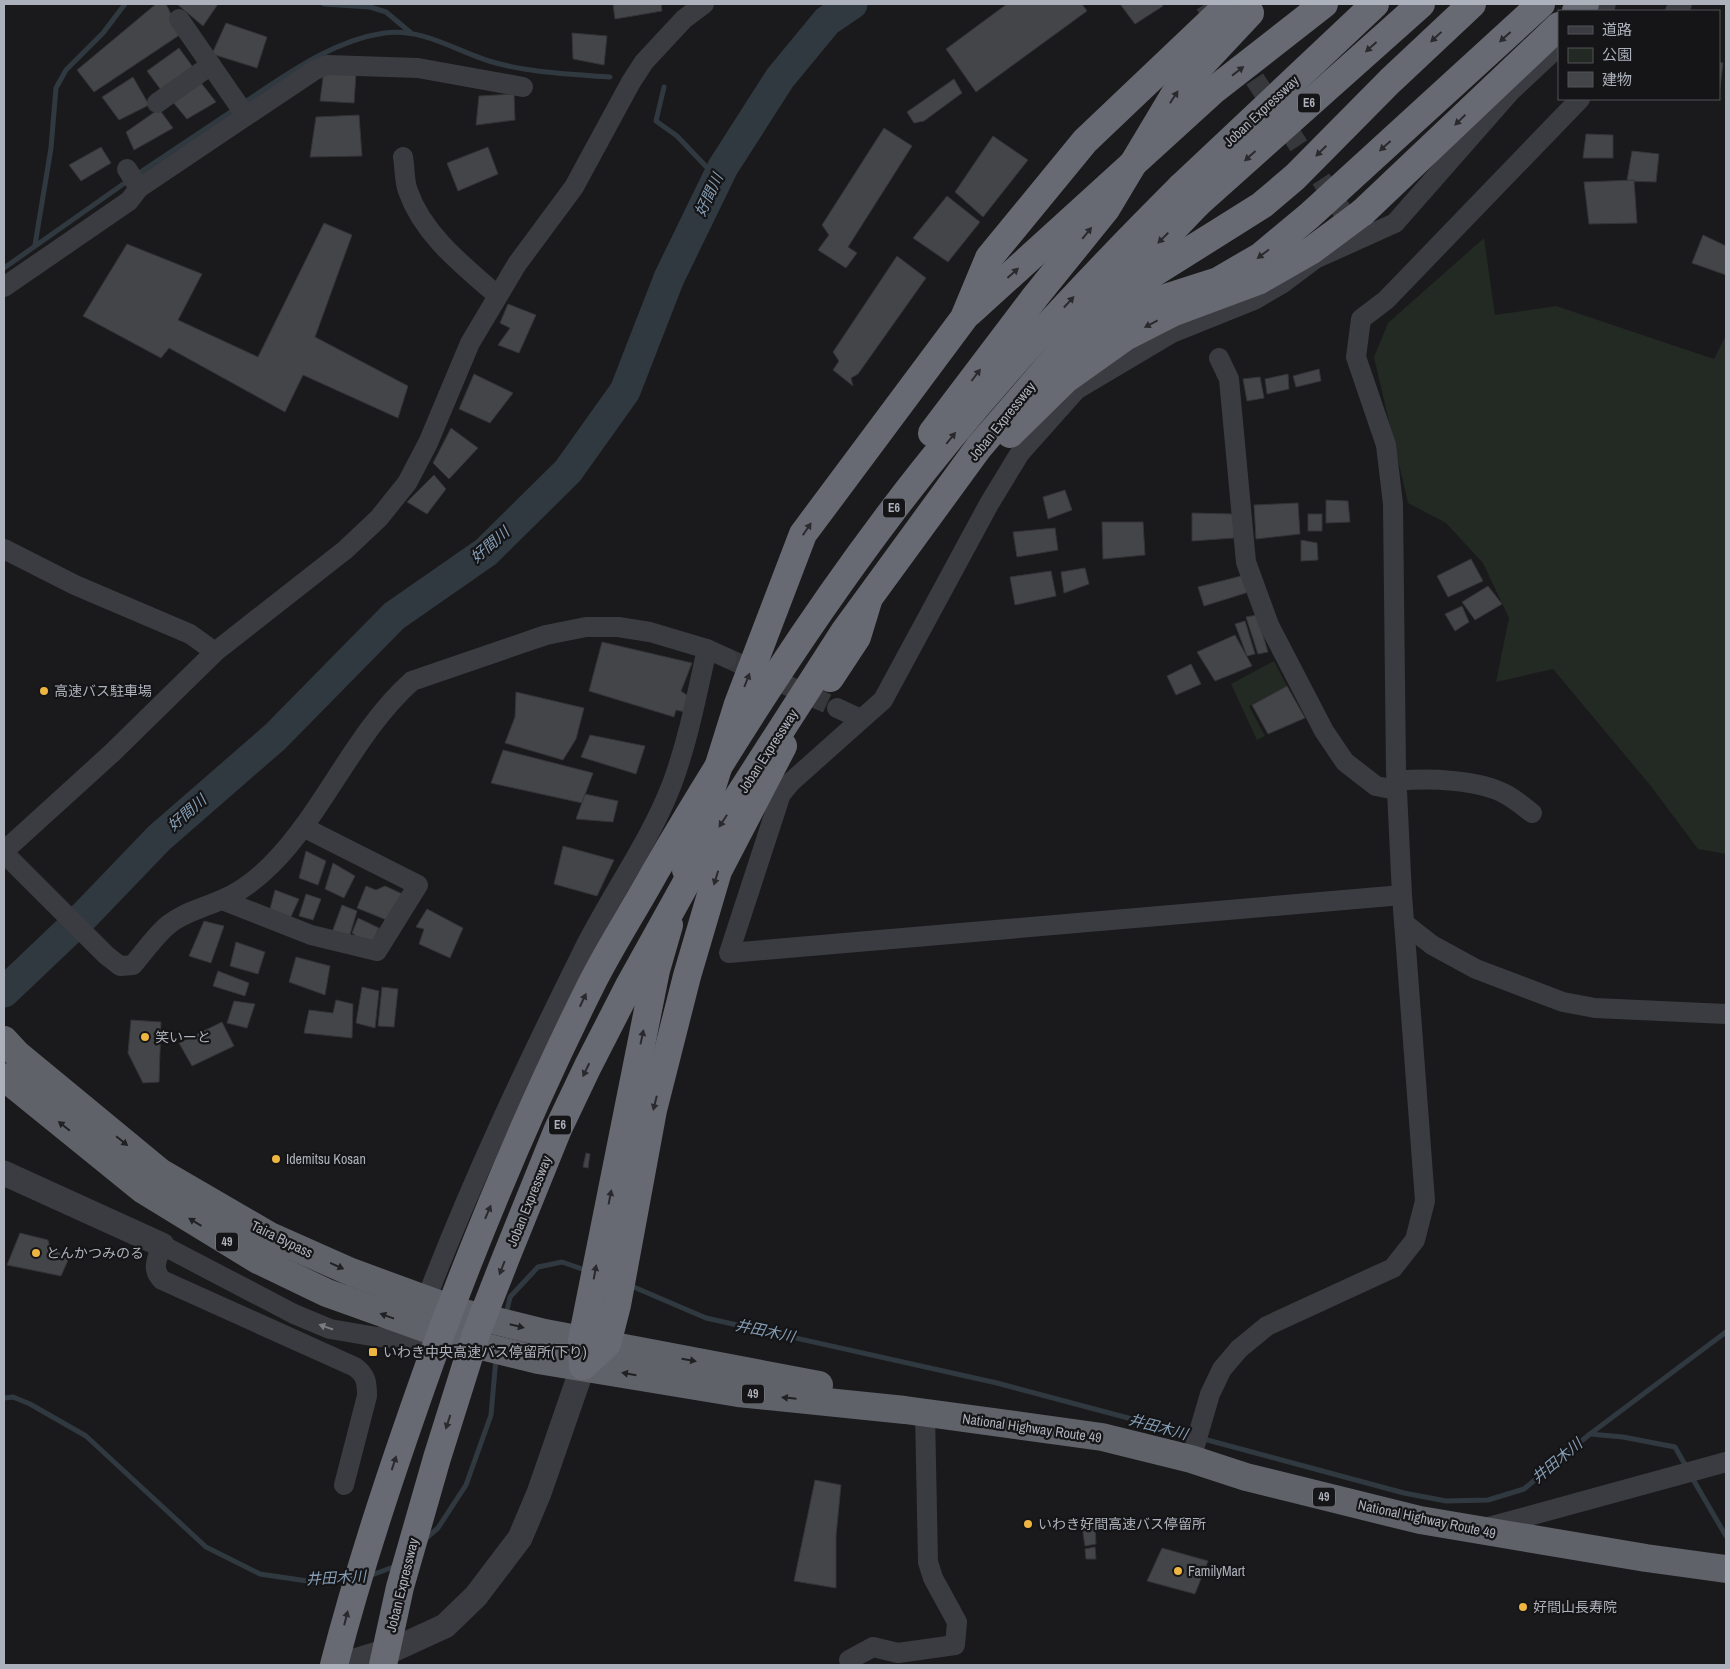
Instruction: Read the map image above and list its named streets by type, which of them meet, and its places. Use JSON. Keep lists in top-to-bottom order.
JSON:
{
  "streets": {
    "highway": [
      "E6",
      "Joban Expressway",
      "Taira Bypass",
      "49",
      "National Highway Route 49"
    ]
  },
  "crossings": [
    ["Taira Bypass", "National Highway Route 49"]
  ],
  "water": ["好間川", "井田木川"],
  "places": {
    "other": [
      "高速バス駐車場",
      "笑いーと",
      "Idemitsu Kosan",
      "とんかつみのる",
      "いわき好間高速バス停留所",
      "FamilyMart",
      "好間山長寿院"
    ],
    "transit": ["いわき中央高速バス停留所(下り)"]
  },
  "legend": ["道路", "公園", "建物"]
}
